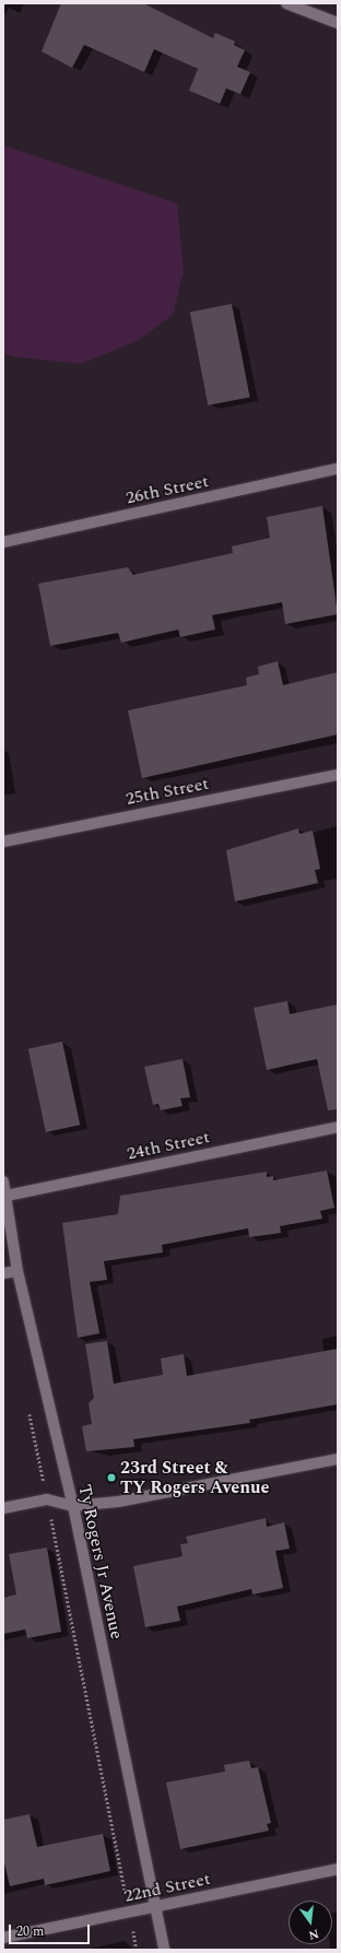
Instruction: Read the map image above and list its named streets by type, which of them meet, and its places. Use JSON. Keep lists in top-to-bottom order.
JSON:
{
  "streets": {
    "street": [
      "26th Street",
      "25th Street",
      "24th Street",
      "Ty Rogers Jr Avenue",
      "22nd Street"
    ]
  },
  "crossings": [
    ["24th Street", "Ty Rogers Jr Avenue"],
    ["Ty Rogers Jr Avenue", "22nd Street"]
  ],
  "places": ["23rd Street & TY Rogers Avenue"],
  "scale_bar": "20 m",
  "north": "bottom"
}
